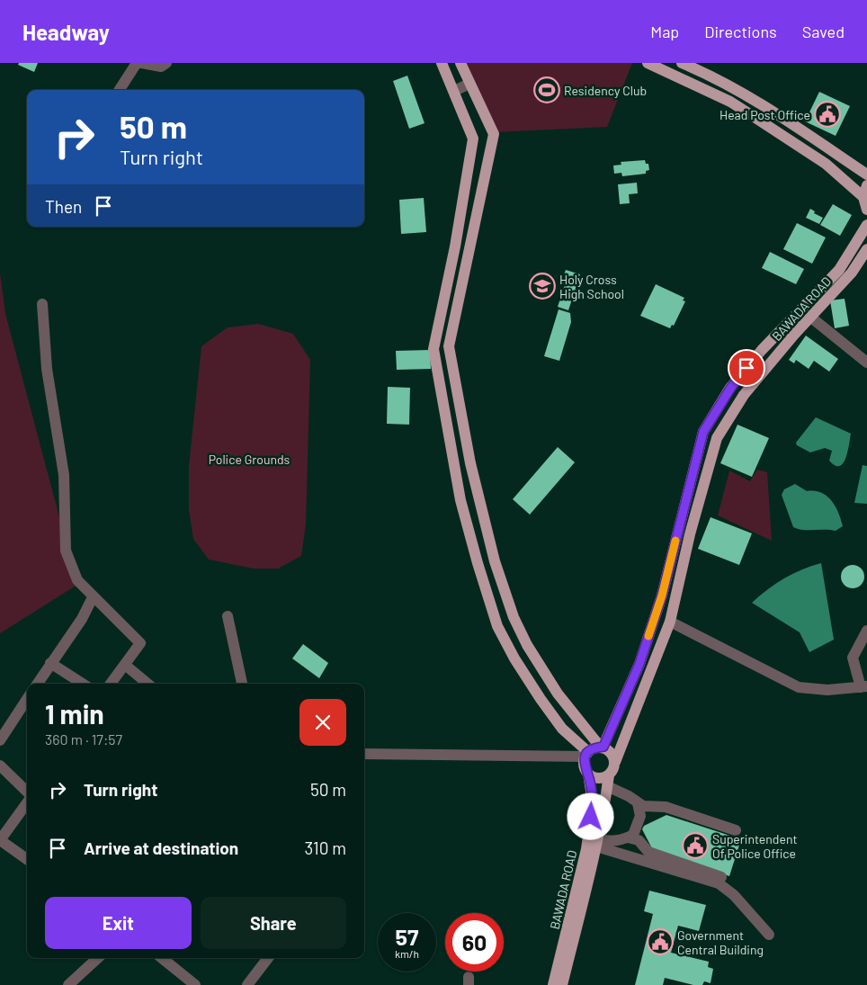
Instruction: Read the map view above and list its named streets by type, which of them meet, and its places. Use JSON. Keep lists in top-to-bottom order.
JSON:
{
  "streets": {
    "main road": ["BAWADA ROAD"]
  },
  "parks": ["Police Grounds"],
  "places": {
    "sports": ["Residency Club"],
    "public building": ["Head Post Office", "Superintendent Of Police Office", "Government Central Building"],
    "school or university": ["Holy Cross High School"]
  },
  "page": {
    "header": "Headway",
    "nav": ["Map", "Directions", "Saved"],
    "turn": ["50 m", "Turn right"],
    "then": "Then",
    "heading": ["1 min", "360 m · 17:57"],
    "list": [
      {
        "name": "Turn right",
        "value": "50 m"
      },
      {
        "name": "Arrive at destination",
        "value": "310 m"
      }
    ],
    "buttons": ["Exit", "Share"],
    "speed": "57 km/h",
    "limit": "60"
  }
}
